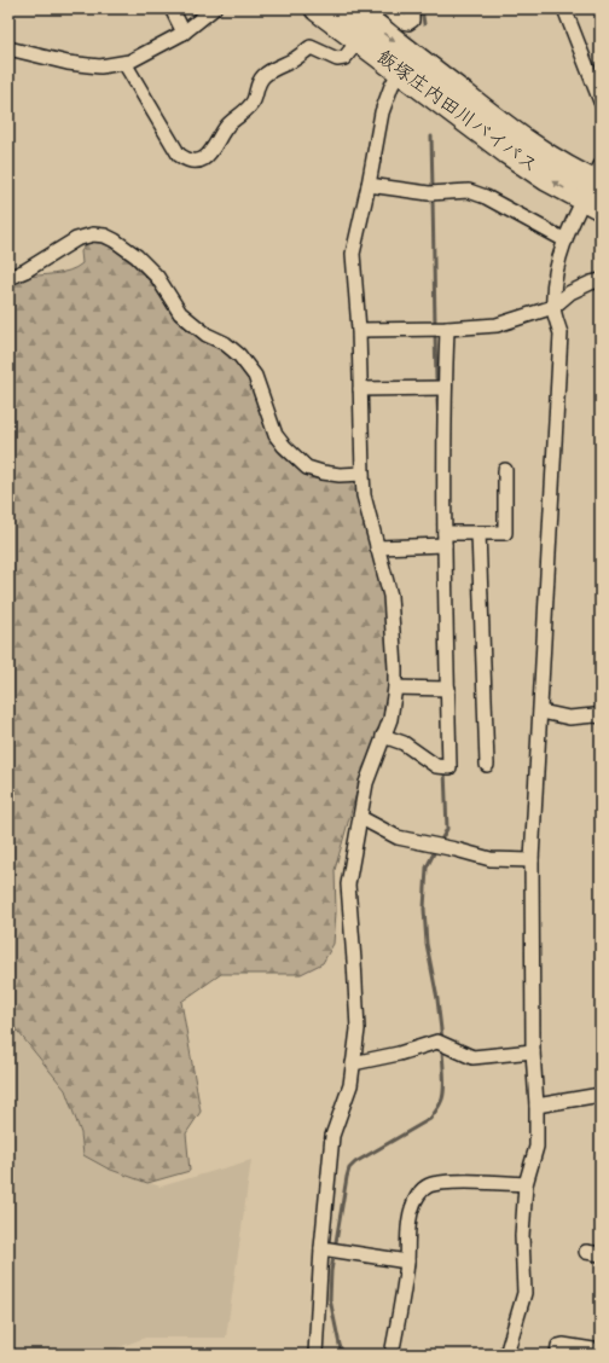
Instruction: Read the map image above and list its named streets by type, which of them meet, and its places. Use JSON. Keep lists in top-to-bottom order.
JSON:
{
  "streets": {
    "highway": ["飯塚庄内田川バイパス"]
  }
}
